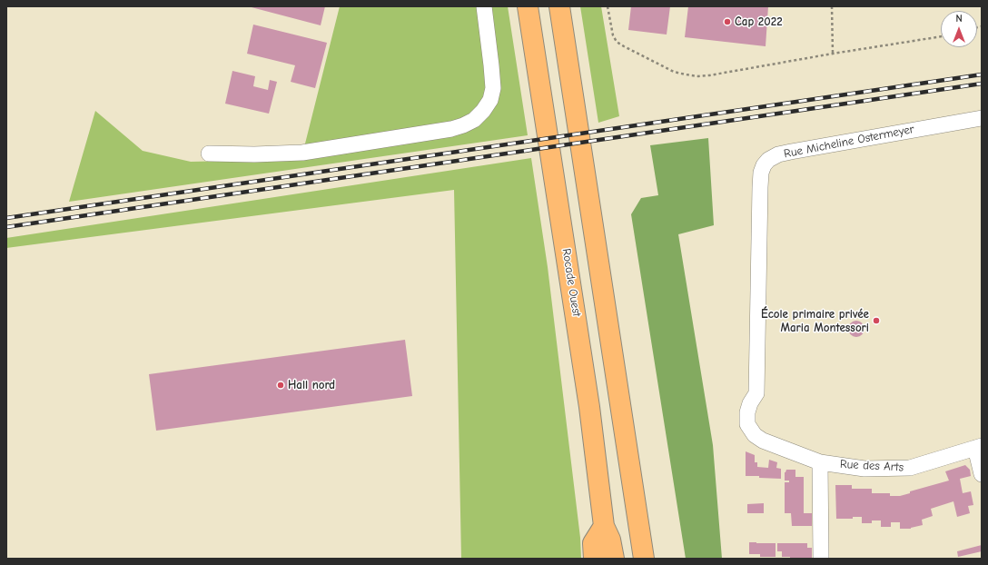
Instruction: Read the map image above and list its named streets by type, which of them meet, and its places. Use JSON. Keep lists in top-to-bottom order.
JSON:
{
  "streets": {
    "highway": ["Rocade Ouest"],
    "street": ["Rue Micheline Ostermeyer", "Rue des Arts"]
  },
  "crossings": [
    ["Rue Micheline Ostermeyer", "Rue des Arts"]
  ],
  "places": ["Cap 2022", "École primaire privée Maria Montessori", "Hall nord"],
  "north": "top"
}
